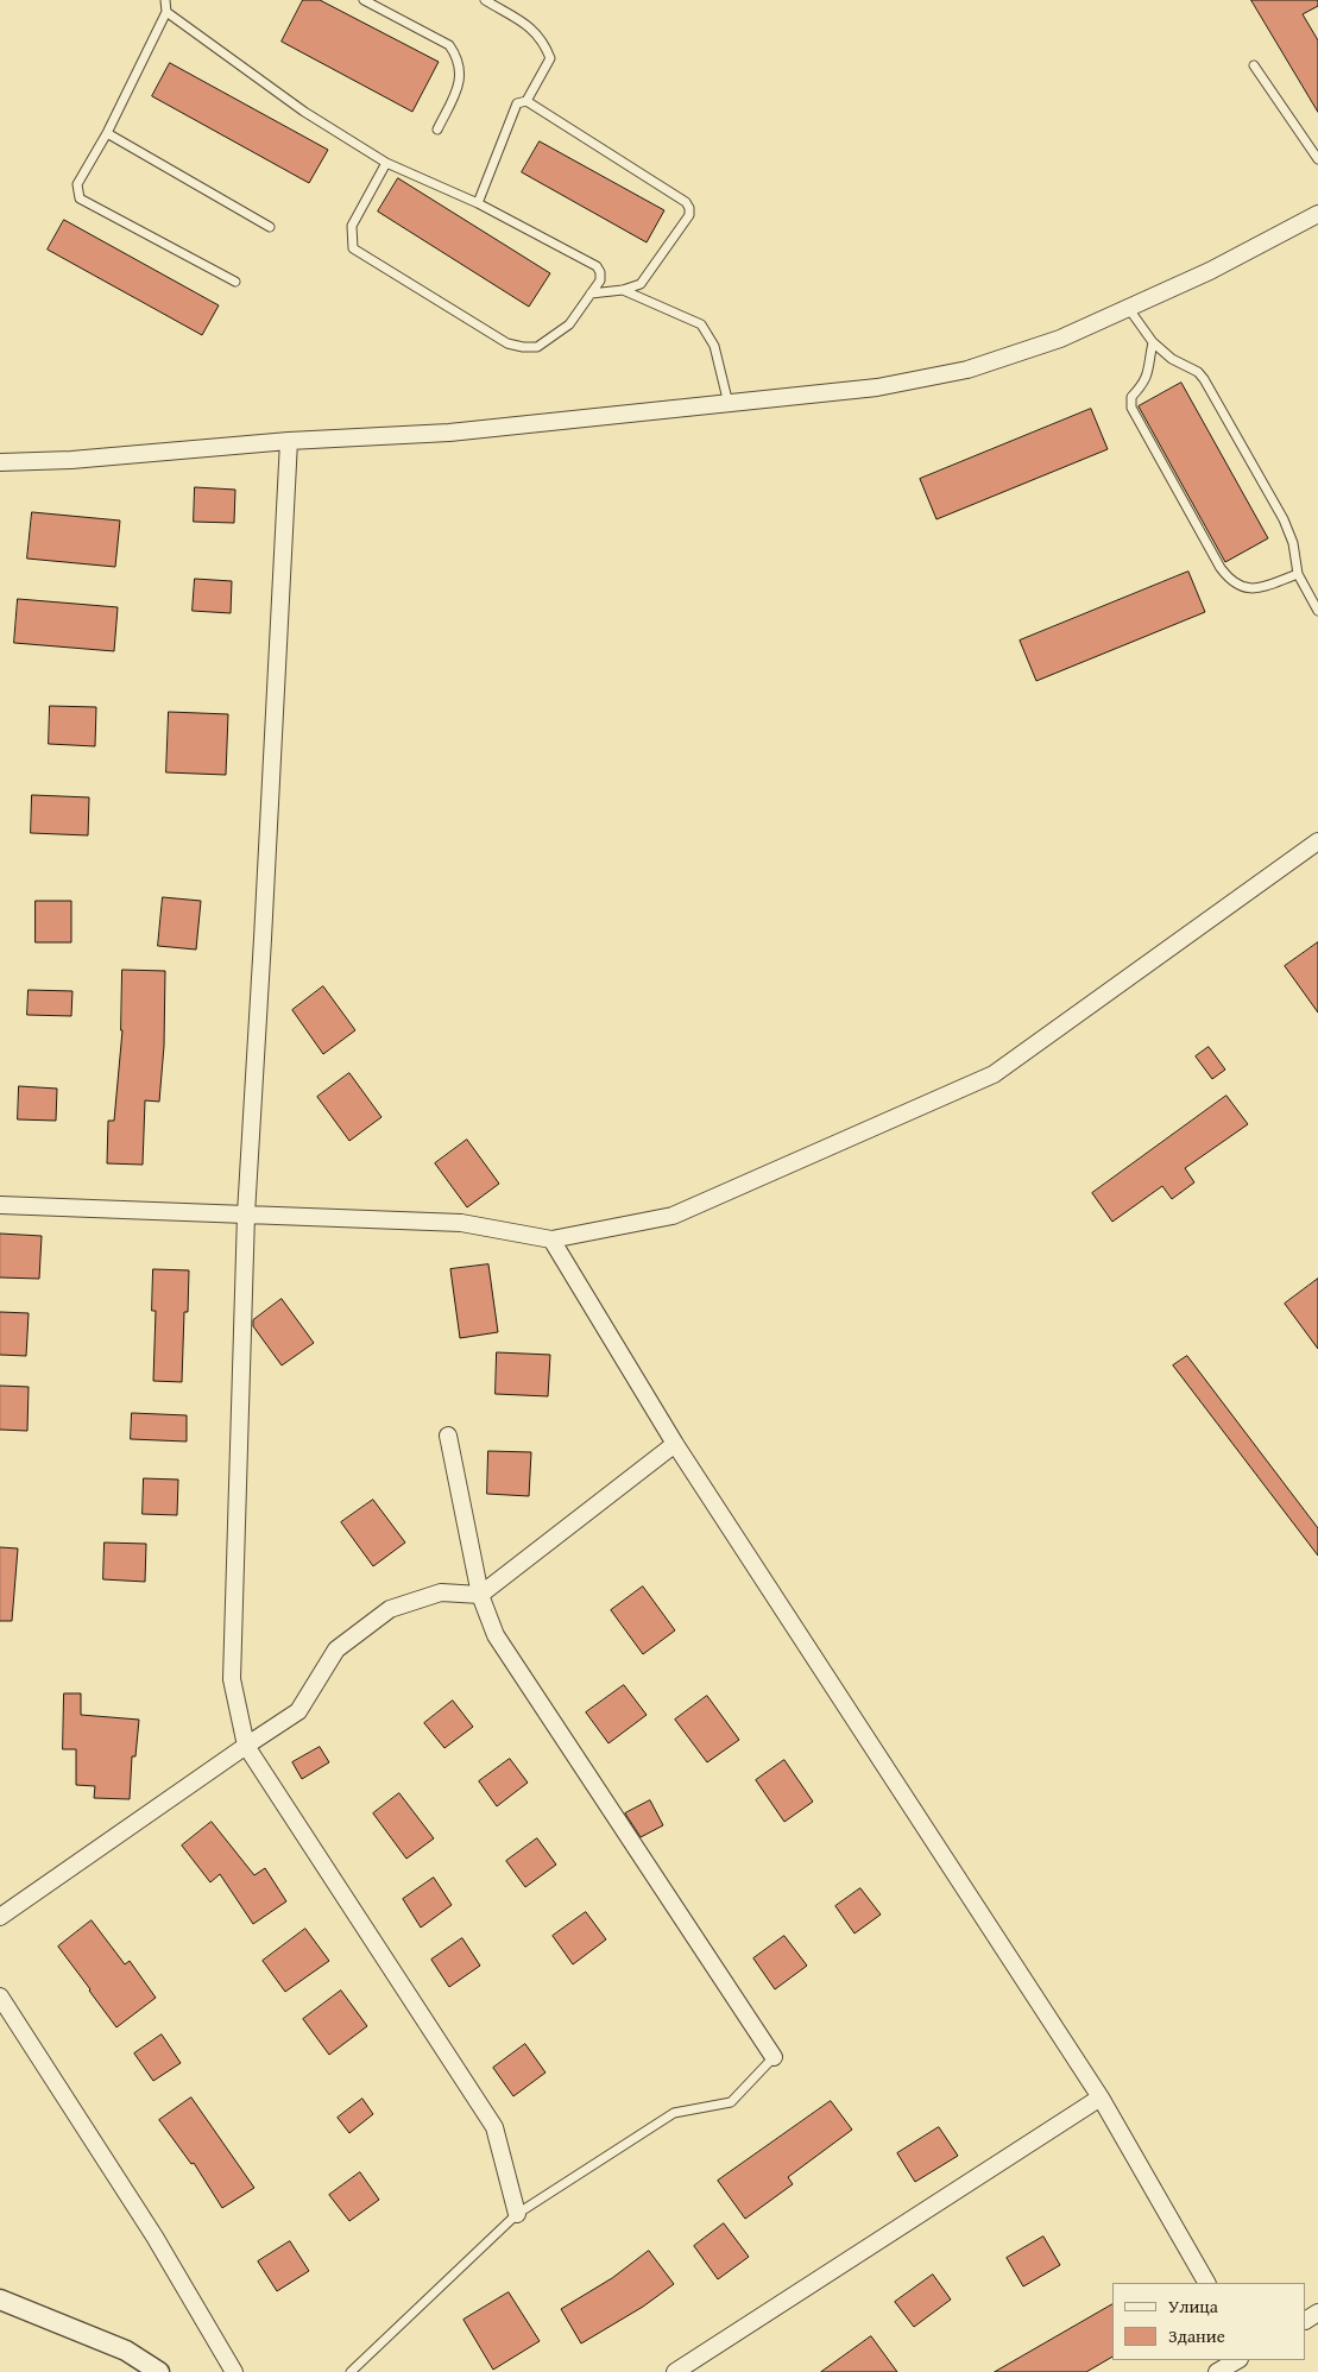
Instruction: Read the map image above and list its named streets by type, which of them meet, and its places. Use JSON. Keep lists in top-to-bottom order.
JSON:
{
  "legend": ["Улица", "Здание"]
}
